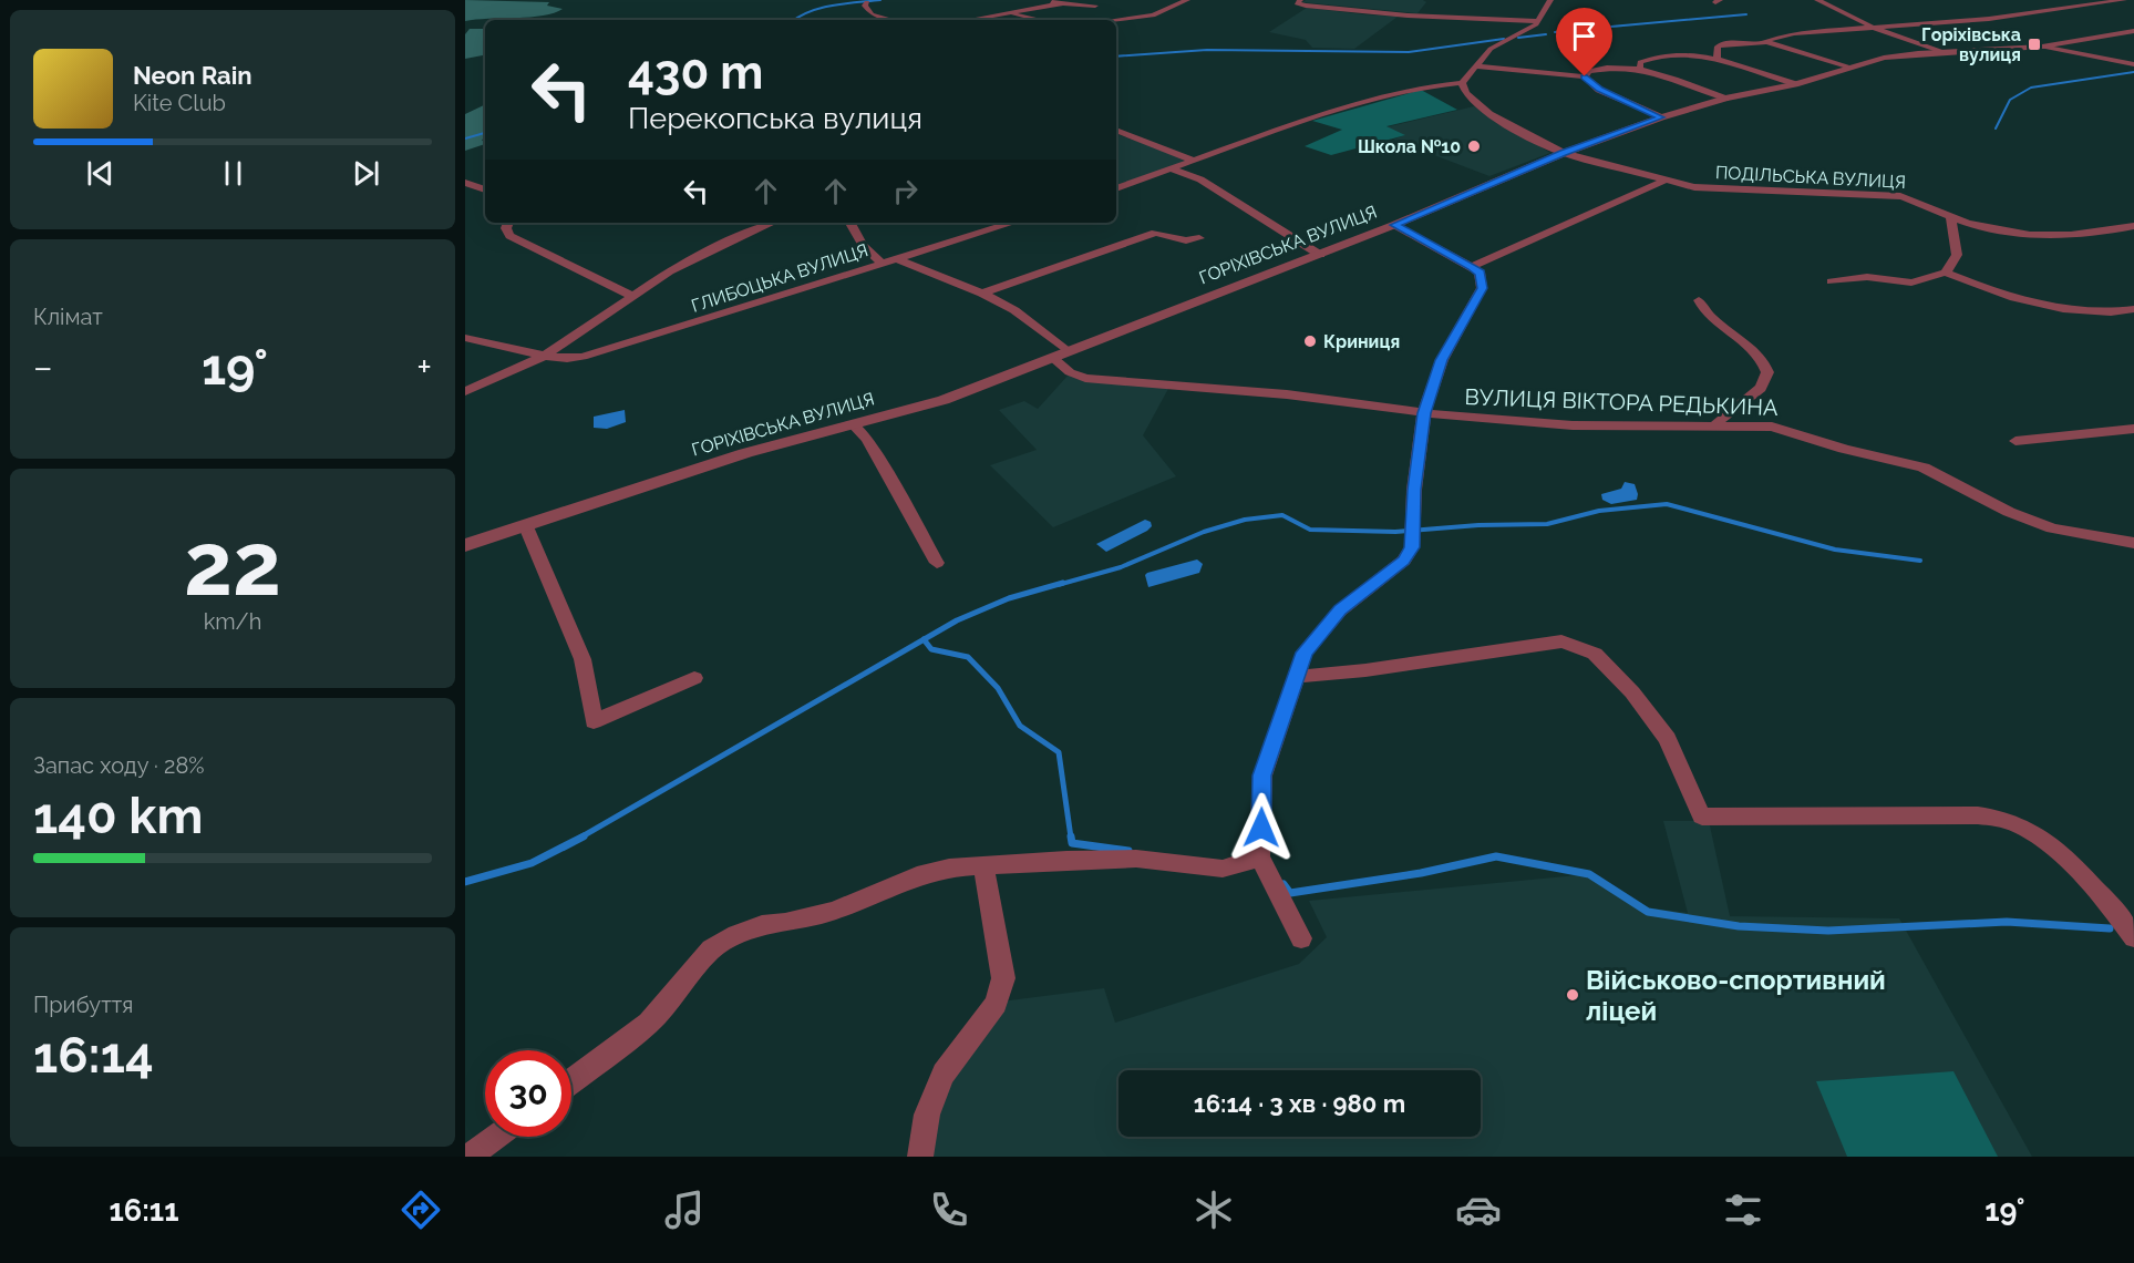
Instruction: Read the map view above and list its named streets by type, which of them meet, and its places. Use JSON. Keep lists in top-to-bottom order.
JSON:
{
  "streets": {
    "street": [
      "ПОДІЛЬСЬКА ВУЛИЦЯ",
      "ГОРІХІВСЬКА ВУЛИЦЯ",
      "ГЛИБОЦЬКА ВУЛИЦЯ",
      "ВУЛИЦЯ ВІКТОРА РЕДЬКИНА"
    ]
  },
  "crossings": [
    ["ПОДІЛЬСЬКА ВУЛИЦЯ", "ГОРІХІВСЬКА ВУЛИЦЯ"],
    ["ГОРІХІВСЬКА ВУЛИЦЯ", "ВУЛИЦЯ ВІКТОРА РЕДЬКИНА"]
  ],
  "places": {
    "transit": ["Горіхівська вулиця"],
    "other": ["Школа №10", "Криниця", "Військово-спортивний ліцей"]
  },
  "page": {
    "turn": ["430 m", "Перекопська вулиця"],
    "song": ["Neon Rain", "Kite Club"],
    "tile": [
      "Клімат",
      ["22", "km/h"],
      ["Запас ходу · 28%", "140 km"],
      ["Прибуття", "16:14"]
    ],
    "heat": ["−", "19°", "+"],
    "limit": "30",
    "trip": "16:14 · 3 хв · 980 m",
    "tabs": ["16:11", "19°"]
  }
}
